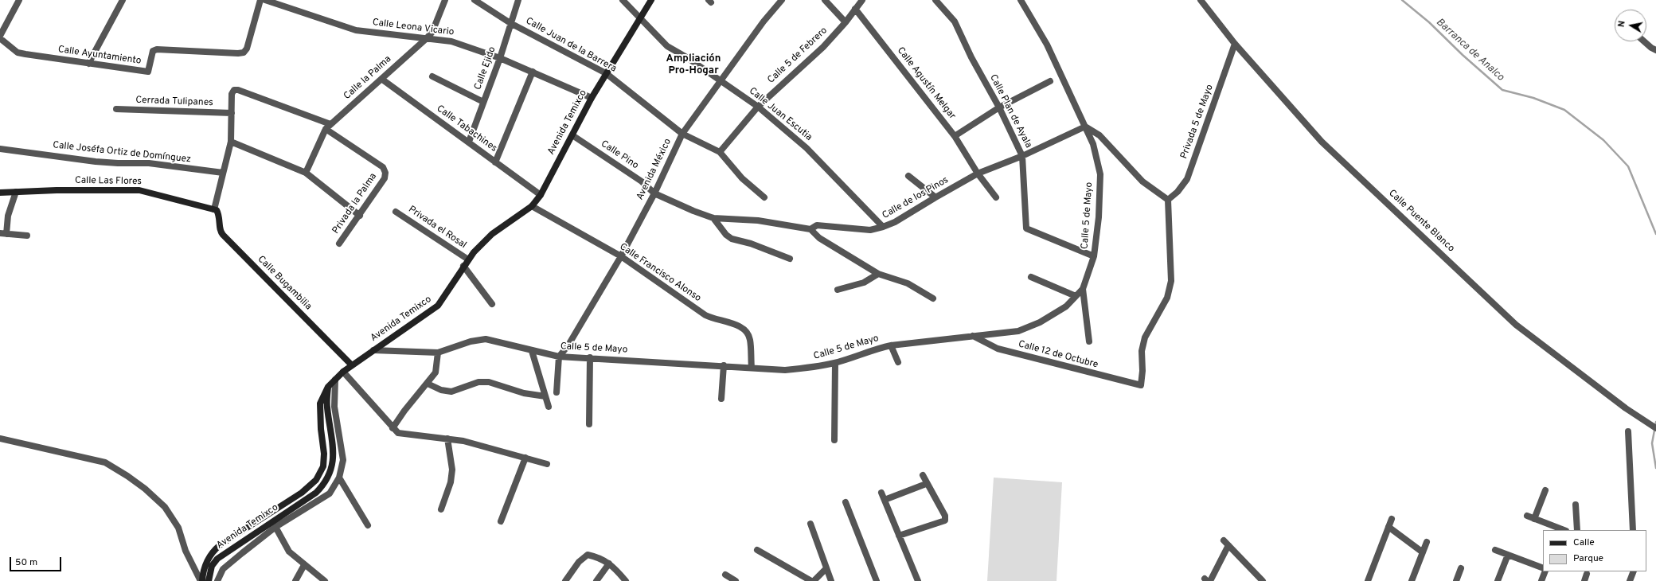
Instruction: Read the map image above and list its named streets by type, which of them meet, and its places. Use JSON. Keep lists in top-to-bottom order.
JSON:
{
  "streets": {
    "main road": ["Avenida Temixco", "Calle Las Flores", "Calle Bugambilia"],
    "street": [
      "Calle Leona Vicario",
      "Calle Juan de la Barrera",
      "Calle Ayuntamiento",
      "Calle 5 de Febrero",
      "Calle Ejido",
      "Calle la Palma",
      "Calle Agustín Melgar",
      "Cerrada Tulipanes",
      "Calle Plan de Ayala",
      "Calle Juan Escutia",
      "Privada 5 de Mayo",
      "Calle Tabachines",
      "Calle Joséfa Ortiz de Domínguez",
      "Calle Pino",
      "Avenida México",
      "Calle de los Pinos",
      "Privada la Palma",
      "Calle 5 de Mayo",
      "Calle Puente Blanco",
      "Privada el Rosal",
      "Calle Francisco Alonso",
      "Calle 12 de Octubre"
    ]
  },
  "crossings": [
    ["Calle Leona Vicario", "Calle Ejido"],
    ["Calle Leona Vicario", "Calle la Palma"],
    ["Calle Leona Vicario", "Avenida Temixco"],
    ["Calle Juan de la Barrera", "Calle 5 de Febrero"],
    ["Calle Juan de la Barrera", "Calle Ejido"],
    ["Calle Juan de la Barrera", "Avenida Temixco"],
    ["Calle Juan de la Barrera", "Avenida México"],
    ["Calle 5 de Febrero", "Calle Agustín Melgar"],
    ["Calle 5 de Febrero", "Calle Juan Escutia"],
    ["Calle Ejido", "Calle Tabachines"],
    ["Calle la Palma", "Calle Tabachines"],
    ["Calle la Palma", "Privada la Palma"],
    ["Calle Agustín Melgar", "Calle de los Pinos"],
    ["Calle Plan de Ayala", "Calle de los Pinos"],
    ["Calle Plan de Ayala", "Calle 5 de Mayo"],
    ["Calle Juan Escutia", "Avenida Temixco"],
    ["Calle Juan Escutia", "Avenida México"],
    ["Calle Juan Escutia", "Calle de los Pinos"],
    ["Privada 5 de Mayo", "Calle Puente Blanco"],
    ["Privada 5 de Mayo", "Calle 12 de Octubre"],
    ["Avenida Temixco", "Calle Tabachines"],
    ["Avenida Temixco", "Calle Pino"],
    ["Avenida Temixco", "Calle 5 de Mayo"],
    ["Avenida Temixco", "Privada el Rosal"],
    ["Avenida Temixco", "Calle Francisco Alonso"],
    ["Avenida Temixco", "Calle Bugambilia"],
    ["Calle Pino", "Avenida México"],
    ["Calle Pino", "Calle de los Pinos"],
    ["Avenida México", "Calle de los Pinos"],
    ["Avenida México", "Calle 5 de Mayo"],
    ["Avenida México", "Calle Francisco Alonso"],
    ["Calle Las Flores", "Calle Bugambilia"],
    ["Calle de los Pinos", "Calle 5 de Mayo"],
    ["Calle 5 de Mayo", "Calle Francisco Alonso"],
    ["Calle 5 de Mayo", "Calle 12 de Octubre"]
  ],
  "districts": ["Ampliación Pro-Hogar"],
  "water": ["Barranca de Analco"],
  "legend": ["Calle", "Parque"],
  "scale_bar": "50 m",
  "north": "left"
}
